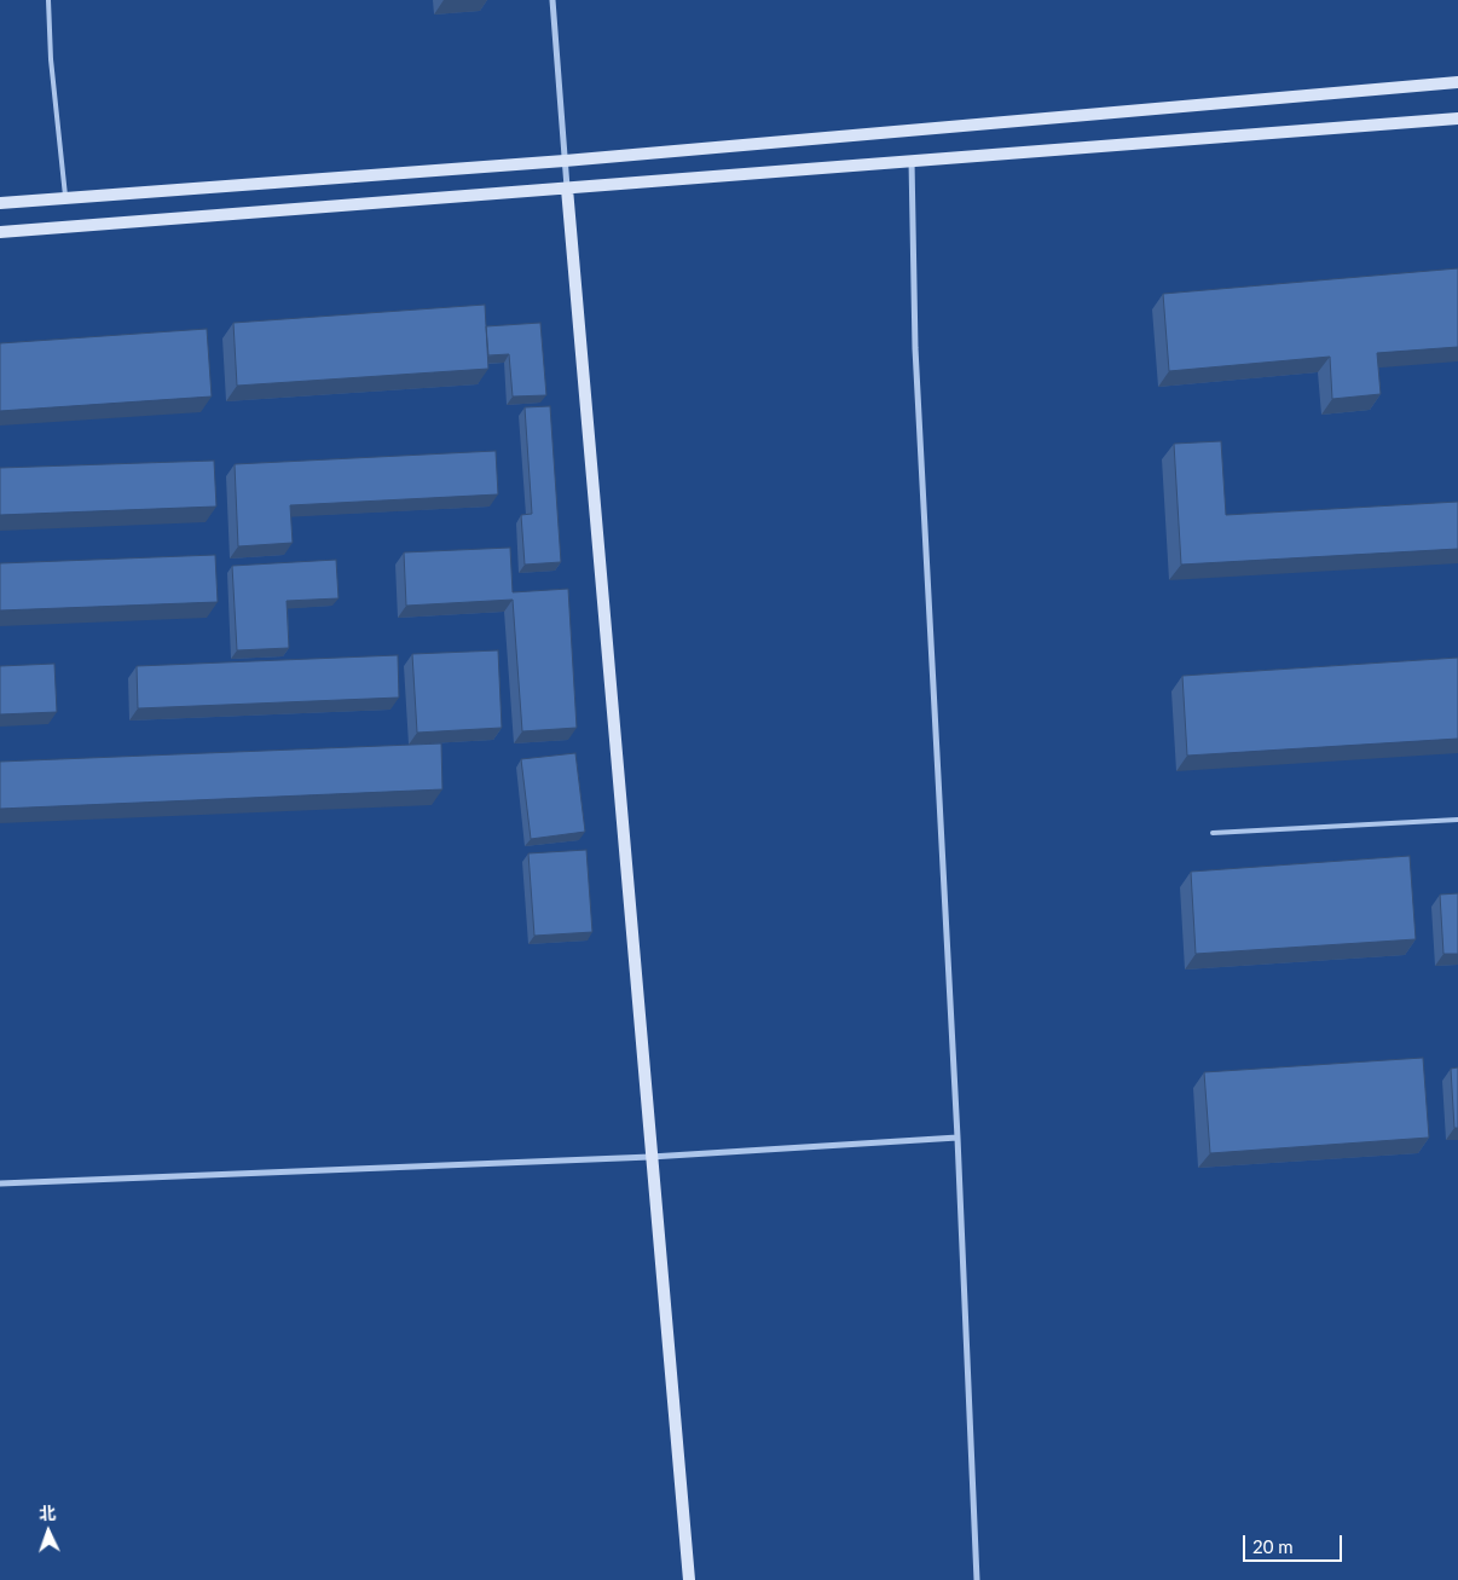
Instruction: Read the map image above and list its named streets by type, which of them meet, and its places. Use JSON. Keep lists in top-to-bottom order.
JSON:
{
  "scale_bar": "20 m",
  "north": "top"
}
